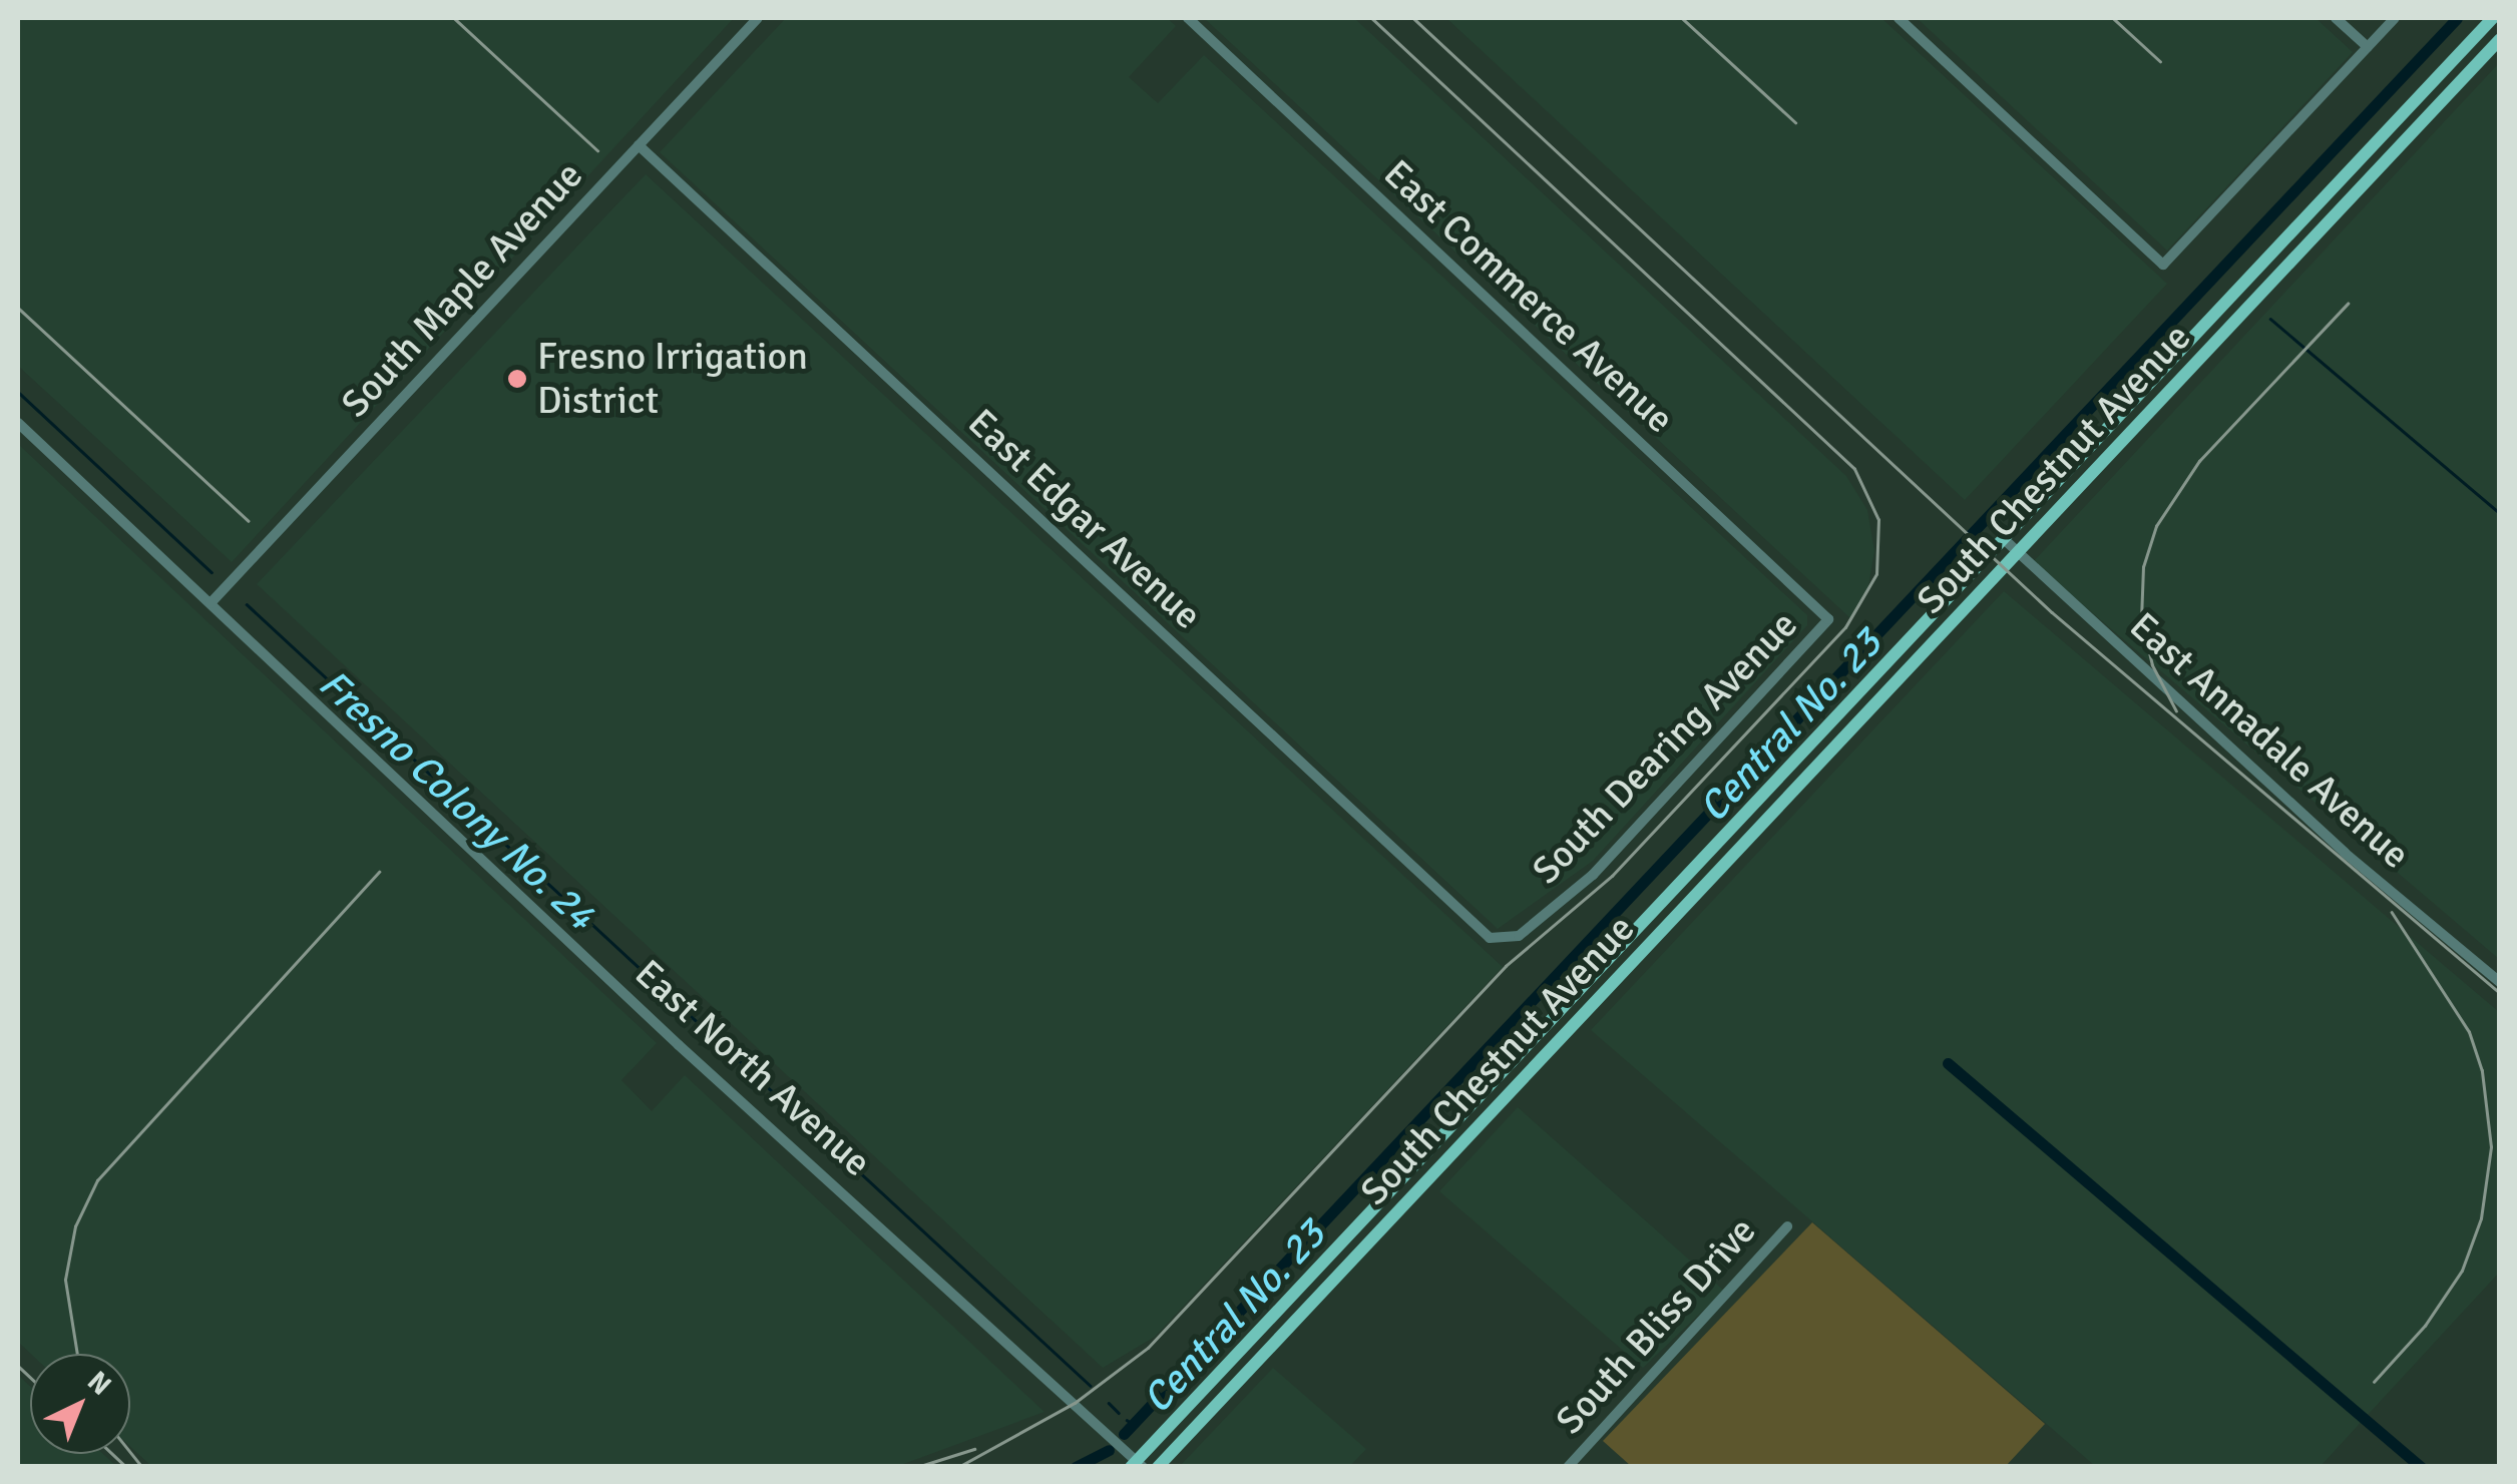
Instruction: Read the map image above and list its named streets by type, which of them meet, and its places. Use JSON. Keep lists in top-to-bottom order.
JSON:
{
  "streets": {
    "main road": ["South Chestnut Avenue"],
    "street": [
      "South Maple Avenue",
      "East Commerce Avenue",
      "East Edgar Avenue",
      "East Annadale Avenue",
      "South Dearing Avenue",
      "East North Avenue",
      "South Bliss Drive"
    ]
  },
  "crossings": [
    ["South Maple Avenue", "East Edgar Avenue"],
    ["South Maple Avenue", "East North Avenue"],
    ["East Commerce Avenue", "South Dearing Avenue"],
    ["South Chestnut Avenue", "East Annadale Avenue"],
    ["South Chestnut Avenue", "East North Avenue"],
    ["East Edgar Avenue", "South Dearing Avenue"]
  ],
  "water": ["Central No. 23", "Fresno Colony No. 24"],
  "places": ["Fresno Irrigation District"],
  "north": "top right"
}
